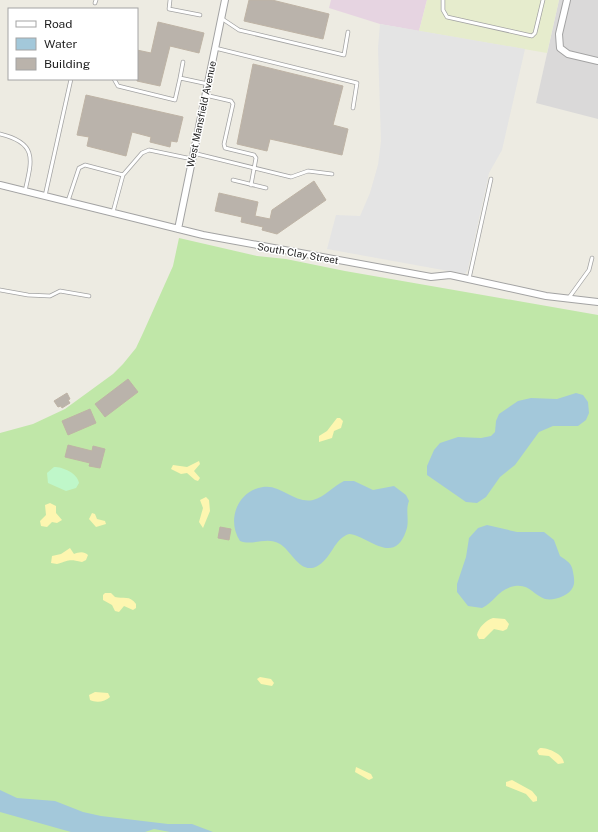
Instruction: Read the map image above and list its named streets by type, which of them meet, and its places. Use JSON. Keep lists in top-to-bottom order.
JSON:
{
  "streets": {
    "street": ["West Mansfield Avenue", "South Clay Street"]
  },
  "crossings": [
    ["West Mansfield Avenue", "South Clay Street"]
  ],
  "legend": ["Road", "Water", "Building"]
}
